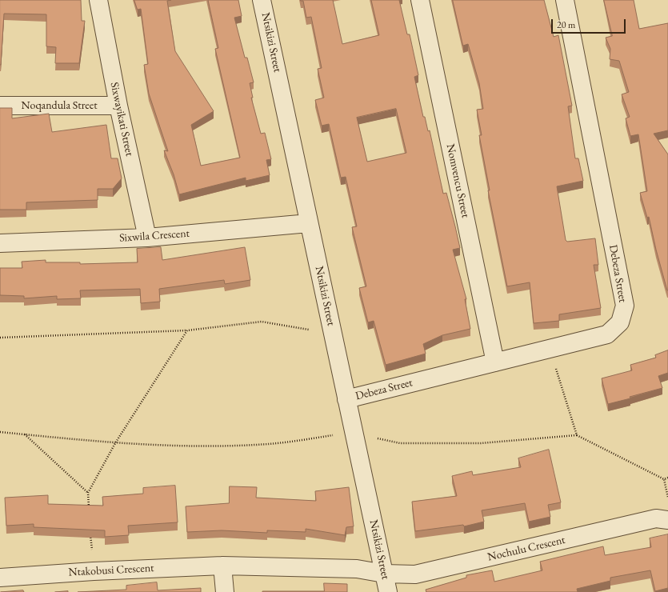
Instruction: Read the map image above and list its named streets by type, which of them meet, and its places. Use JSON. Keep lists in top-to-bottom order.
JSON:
{
  "streets": {
    "street": [
      "Ntsikizi Street",
      "Noqandula Street",
      "Sixwayikati Street",
      "Nomvencu Street",
      "Sixwila Crescent",
      "Debeza Street",
      "Nochulu Crescent",
      "Ntakobusi Crescent"
    ]
  },
  "crossings": [
    ["Ntsikizi Street", "Sixwila Crescent"],
    ["Ntsikizi Street", "Debeza Street"],
    ["Ntsikizi Street", "Nochulu Crescent"],
    ["Ntsikizi Street", "Ntakobusi Crescent"],
    ["Noqandula Street", "Sixwayikati Street"],
    ["Sixwayikati Street", "Sixwila Crescent"],
    ["Nomvencu Street", "Debeza Street"],
    ["Nochulu Crescent", "Ntakobusi Crescent"]
  ],
  "scale_bar": "20 m"
}
